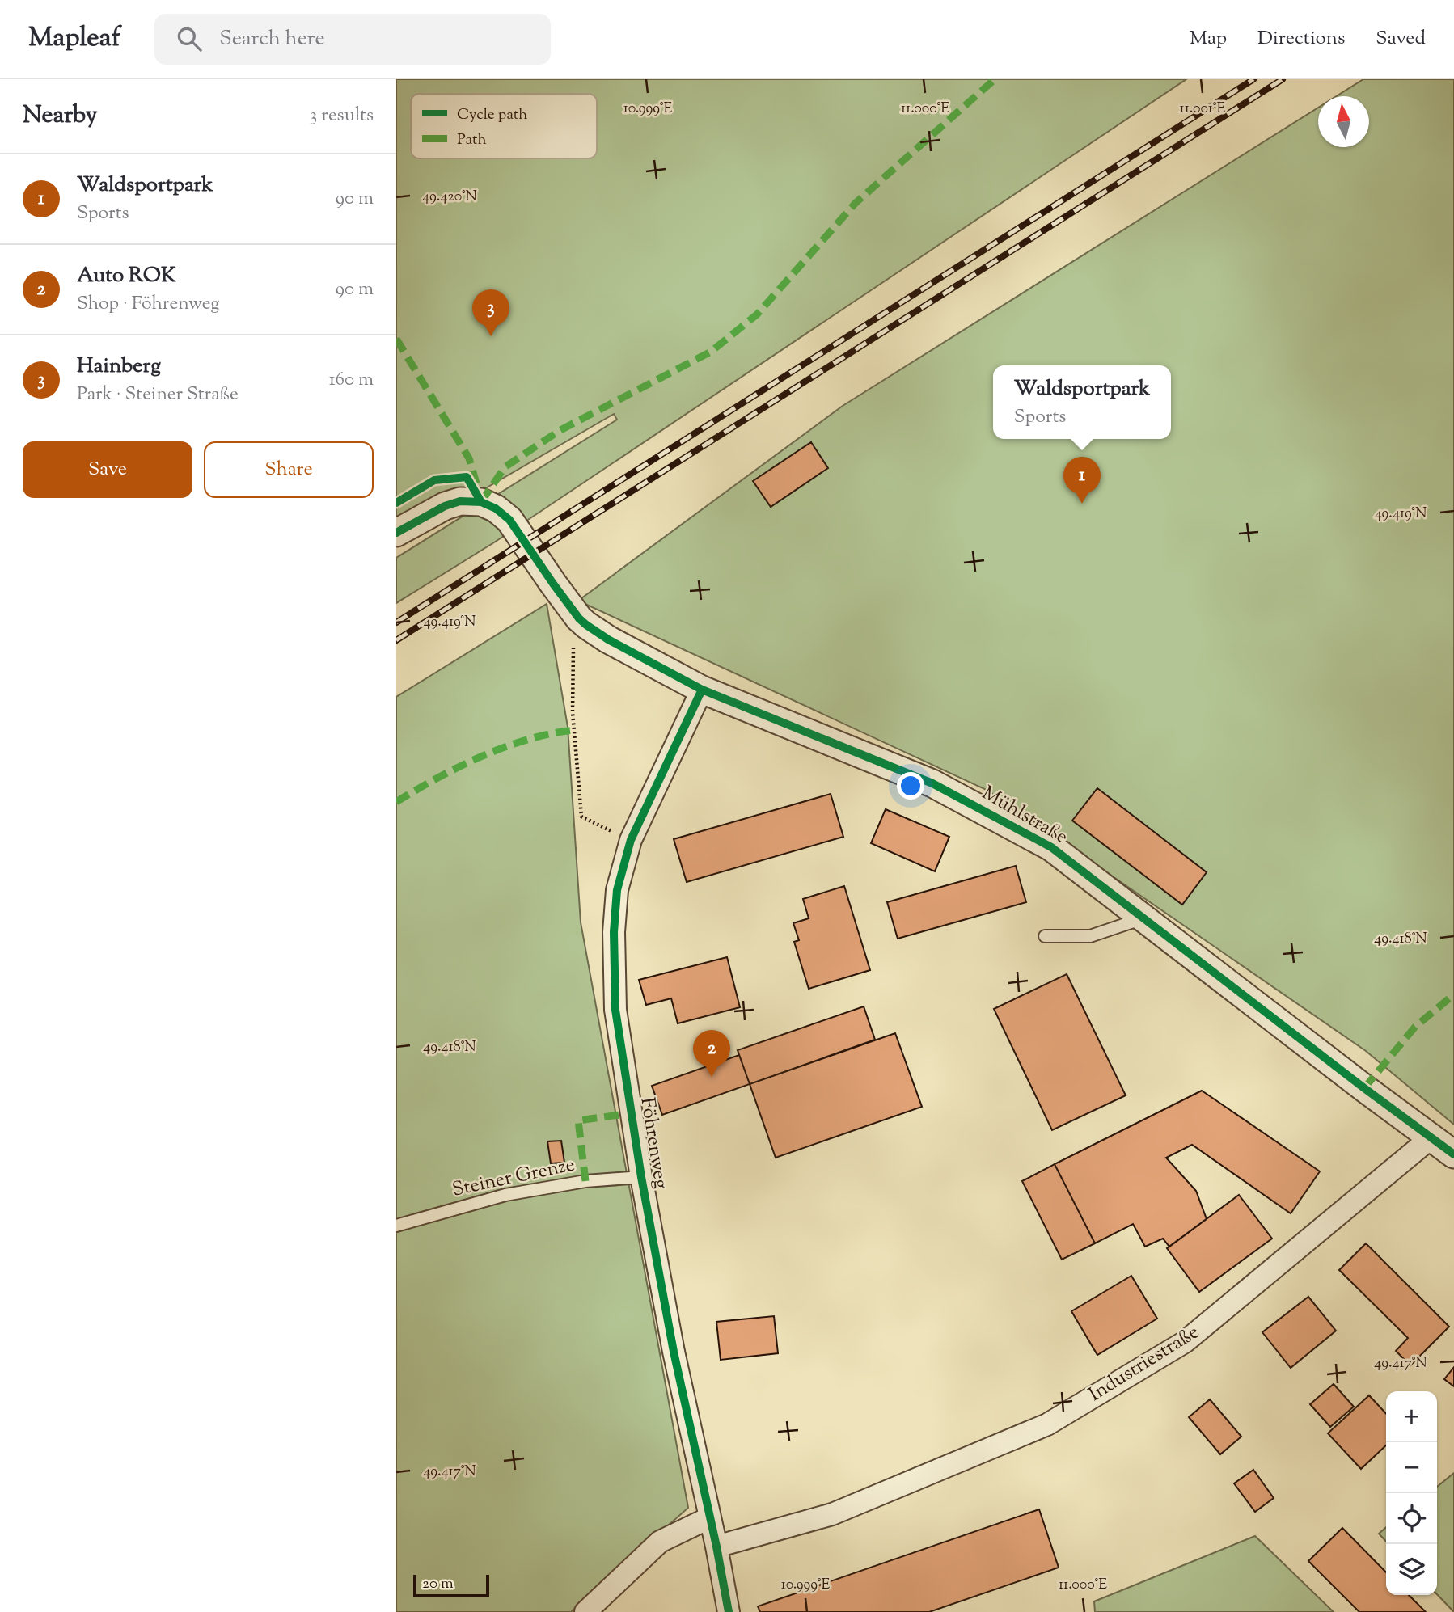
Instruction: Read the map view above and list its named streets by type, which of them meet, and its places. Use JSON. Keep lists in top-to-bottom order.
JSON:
{
  "streets": {
    "street": ["Mühlstraße", "Föhrenweg", "Industriestraße"],
    "lane": ["Steiner Grenze"]
  },
  "crossings": [
    ["Mühlstraße", "Föhrenweg"],
    ["Mühlstraße", "Industriestraße"],
    ["Föhrenweg", "Steiner Grenze"],
    ["Föhrenweg", "Industriestraße"]
  ],
  "legend": ["Cycle path", "Path"],
  "scale_bar": "20 m",
  "north": "top",
  "page": {
    "header": "Mapleaf",
    "search": "Search here",
    "nav": ["Map", "Directions", "Saved"],
    "heading": ["Nearby", "3 results"],
    "list": [
      {
        "mark": "1",
        "name": "Waldsportpark",
        "note": "Sports",
        "value": "90 m"
      },
      {
        "mark": "2",
        "name": "Auto ROK",
        "note": "Shop · Föhrenweg",
        "value": "90 m"
      },
      {
        "mark": "3",
        "name": "Hainberg",
        "note": "Park · Steiner Straße",
        "value": "160 m"
      }
    ],
    "pins": ["3", "1", "2"],
    "popup": ["Waldsportpark", "Sports"],
    "buttons": ["Save", "Share"],
    "map_buttons": ["+", "−"],
    "scale": "20 m"
  },
  "coordinates": [
    "10.999°E",
    "11.000°E",
    "11.001°E",
    "49.420°N",
    "49.419°N",
    "49.418°N",
    "49.417°N"
  ]
}
